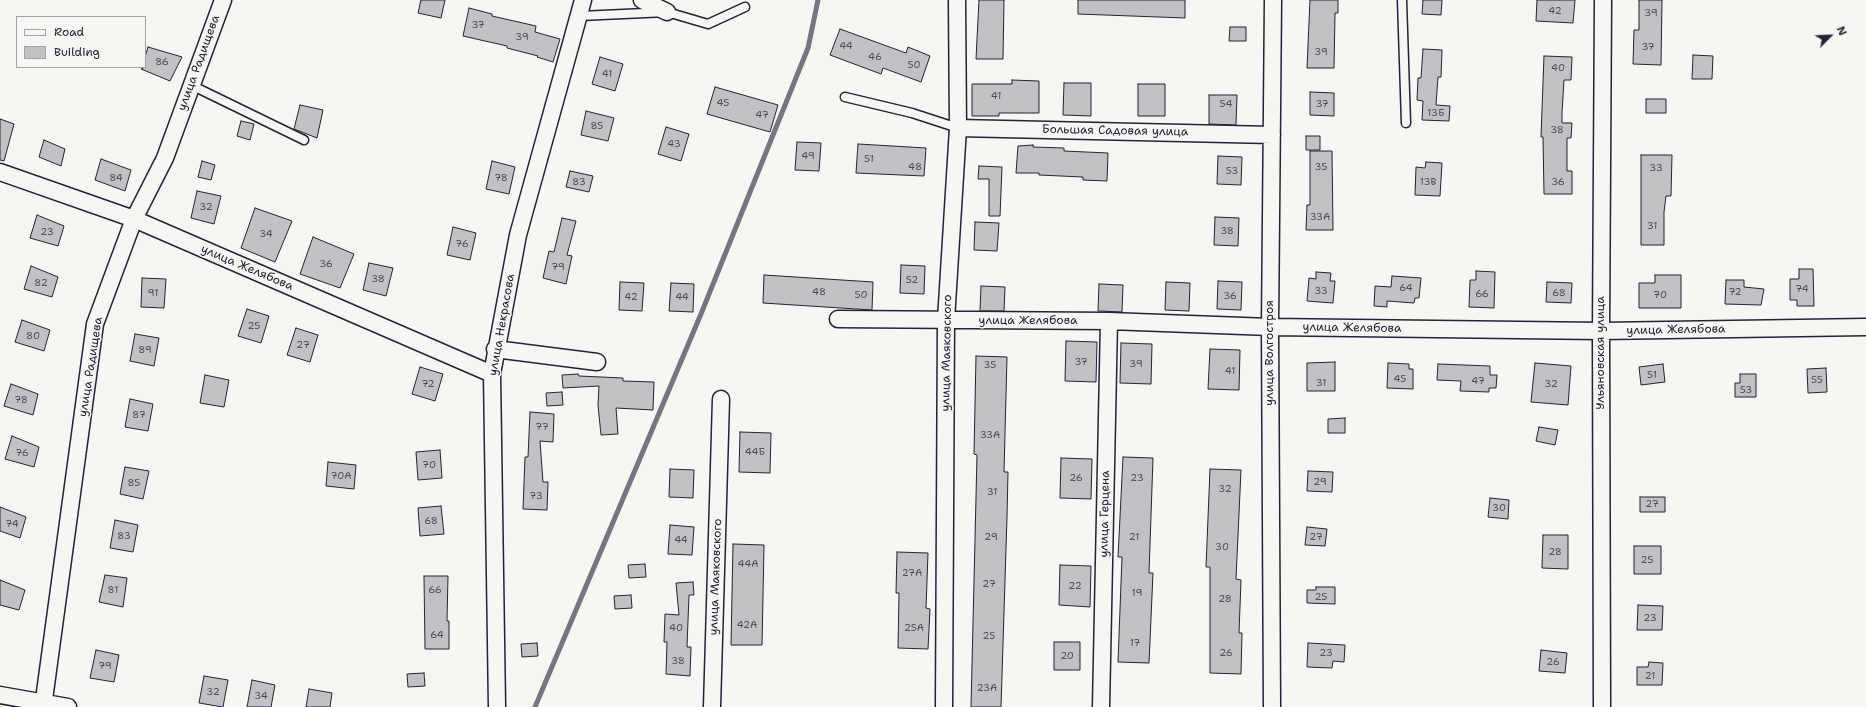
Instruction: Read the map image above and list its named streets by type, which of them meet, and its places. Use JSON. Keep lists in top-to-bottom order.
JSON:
{
  "streets": {
    "street": [
      "улица Радищева",
      "Большая Садовая улица",
      "улица Желябова",
      "улица Некрасова",
      "улица Маяковского",
      "улица Волгостроя",
      "Ульяновская улица",
      "улица Герцена"
    ]
  },
  "crossings": [
    ["улица Радищева", "улица Желябова"],
    ["Большая Садовая улица", "улица Маяковского"],
    ["Большая Садовая улица", "улица Волгостроя"],
    ["улица Желябова", "улица Некрасова"],
    ["улица Желябова", "улица Маяковского"],
    ["улица Желябова", "улица Волгостроя"],
    ["улица Желябова", "Ульяновская улица"],
    ["улица Желябова", "улица Герцена"]
  ],
  "house_numbers": [
    "42",
    "39",
    "37",
    "39",
    "44",
    "37",
    "39",
    "46",
    "86",
    "50",
    "40",
    "41",
    "41",
    "45",
    "54",
    "37",
    "13Б",
    "47",
    "85",
    "38",
    "43",
    "49",
    "51",
    "48",
    "35",
    "33",
    "53",
    "84",
    "78",
    "83",
    "13В",
    "36",
    "32",
    "33А",
    "31",
    "38",
    "23",
    "34",
    "76",
    "36",
    "79",
    "38",
    "52",
    "82",
    "64",
    "74",
    "33",
    "48",
    "72",
    "91",
    "68",
    "66",
    "50",
    "70",
    "36",
    "42",
    "44",
    "25",
    "80",
    "27",
    "89",
    "37",
    "39",
    "35",
    "41",
    "51",
    "45",
    "55",
    "47",
    "31",
    "72",
    "32",
    "53",
    "78",
    "87",
    "77",
    "33А",
    "44Б",
    "76",
    "70",
    "70А",
    "26",
    "23",
    "29",
    "85",
    "32",
    "31",
    "73",
    "27",
    "30",
    "68",
    "74",
    "83",
    "29",
    "21",
    "27",
    "44",
    "30",
    "28",
    "25",
    "44А",
    "27А",
    "27",
    "22",
    "81",
    "66",
    "19",
    "25",
    "28",
    "23",
    "42А",
    "40",
    "25А",
    "64",
    "25",
    "17",
    "26",
    "23",
    "20",
    "38",
    "26",
    "79",
    "21",
    "23А",
    "32",
    "34"
  ],
  "legend": ["Road", "Building"],
  "north": "top right"
}
